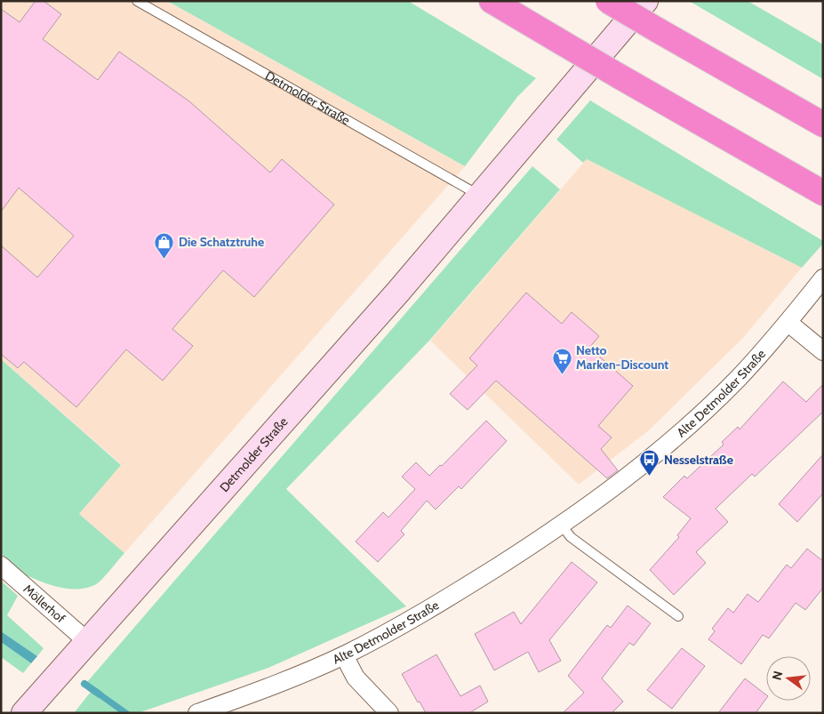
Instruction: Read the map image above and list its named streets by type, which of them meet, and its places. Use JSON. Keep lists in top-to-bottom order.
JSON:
{
  "streets": {
    "street": ["Detmolder Straße", "Alte Detmolder Straße", "Möllerhof"]
  },
  "crossings": [
    ["Detmolder Straße", "Möllerhof"]
  ],
  "places": {
    "shop": ["Die Schatztruhe"],
    "supermarket": ["Netto Marken-Discount"],
    "bus stop": ["Nesselstraße"]
  },
  "north": "left"
}
